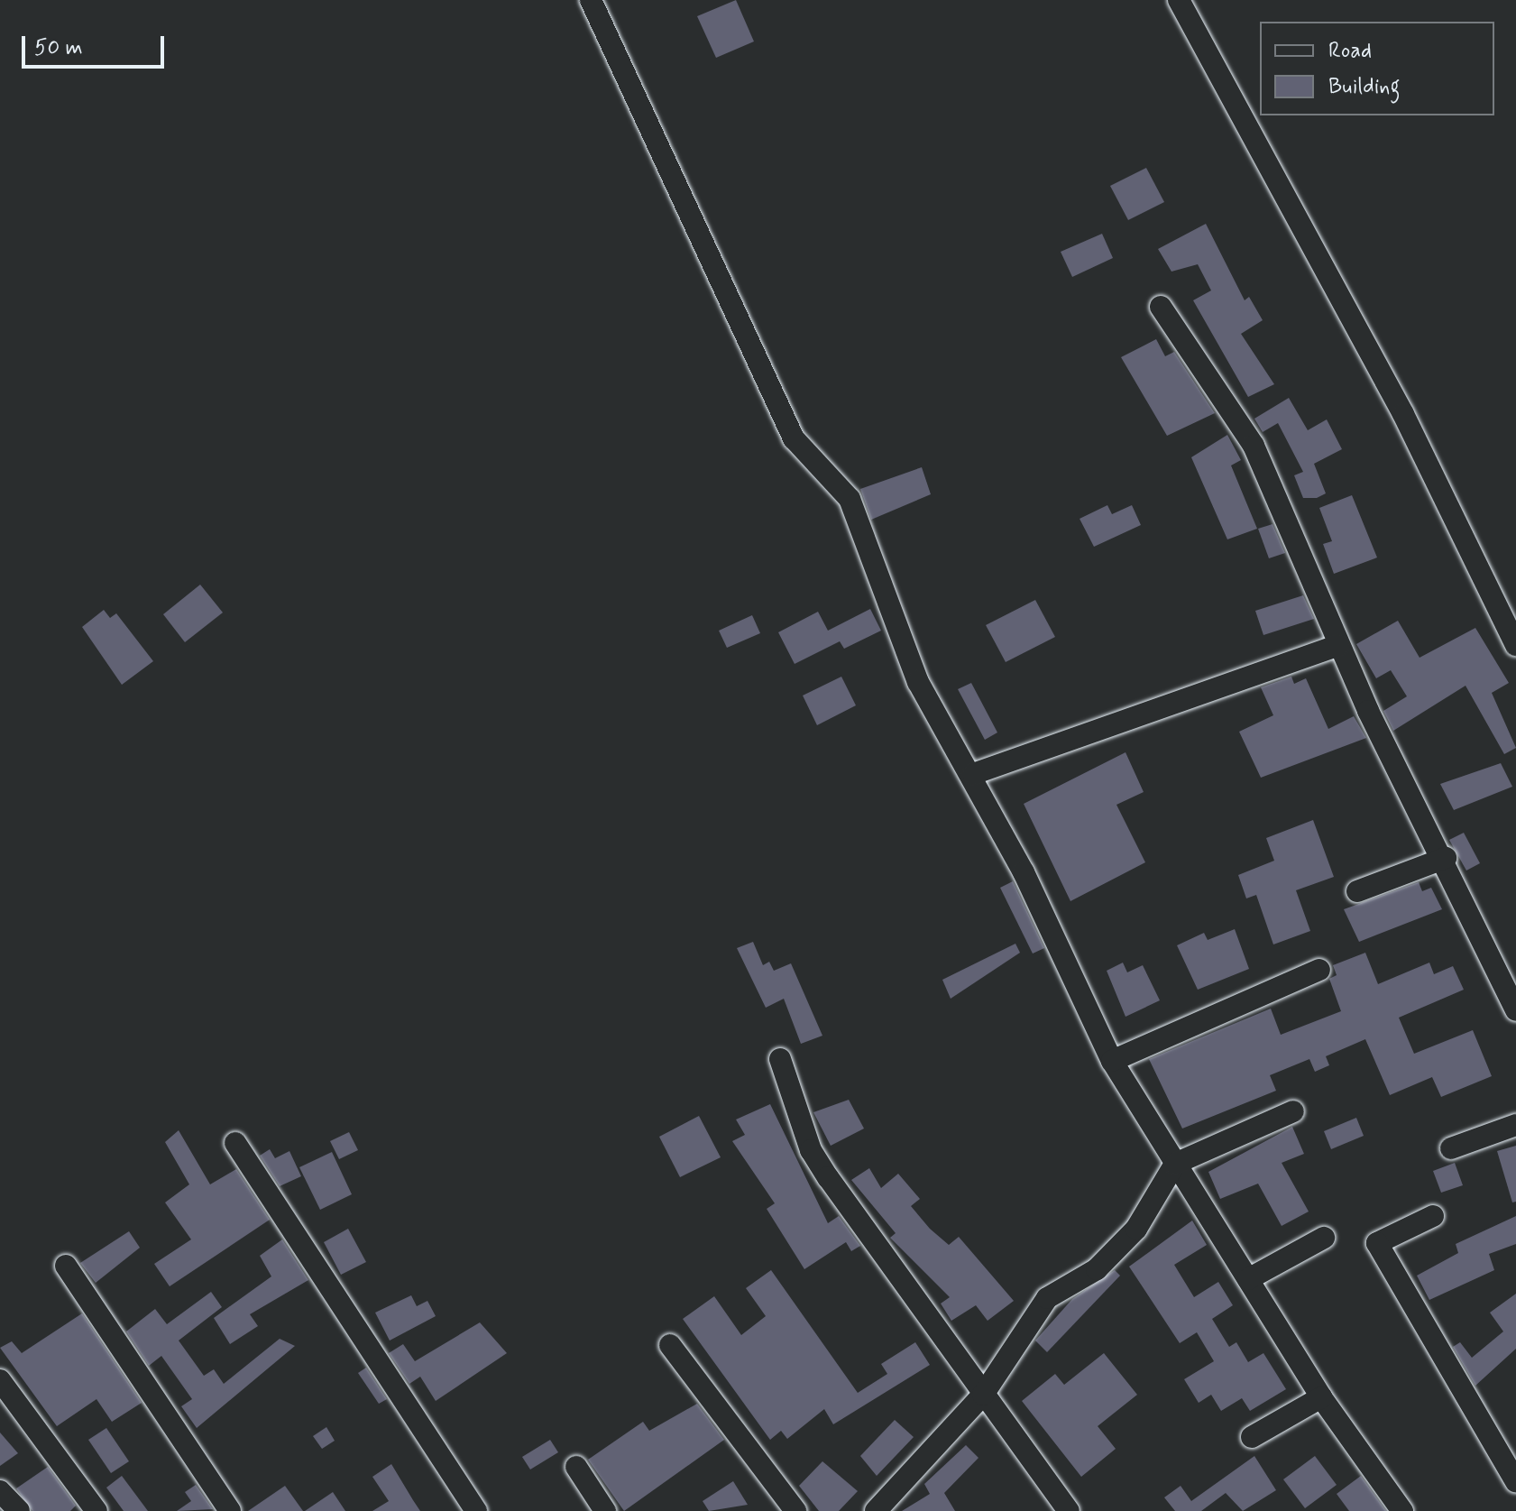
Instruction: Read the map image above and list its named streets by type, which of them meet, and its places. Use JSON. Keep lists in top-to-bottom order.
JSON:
{
  "legend": ["Road", "Building"],
  "scale_bar": "50 m"
}
